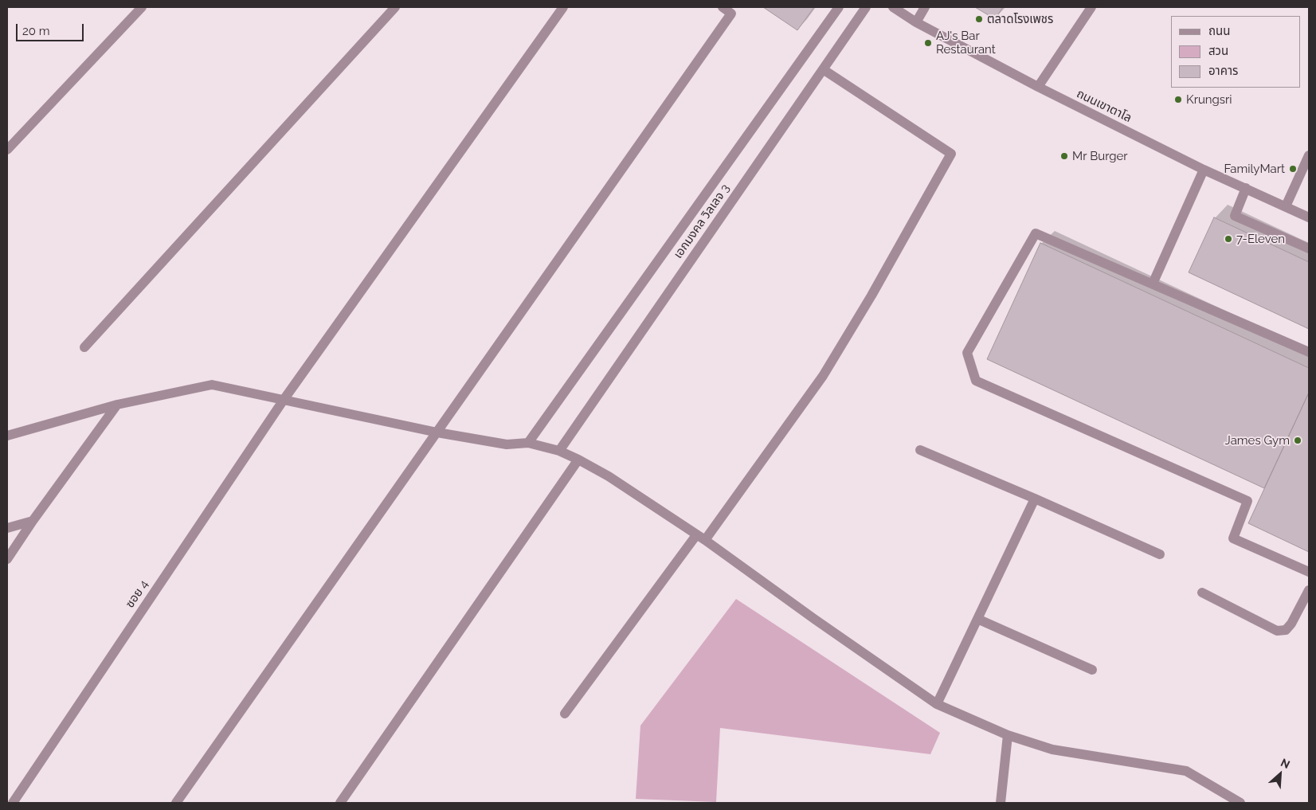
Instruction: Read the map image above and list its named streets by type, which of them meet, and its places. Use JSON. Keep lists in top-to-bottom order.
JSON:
{
  "streets": {
    "street": ["ถนนเขาตาโล", "เอกมงคล วิลเลจ 3", "ซอย 4"]
  },
  "places": [
    "ตลาดโรงเพชร",
    "AJ's Bar Restaurant",
    "Krungsri",
    "Mr Burger",
    "FamilyMart",
    "7-Eleven",
    "James Gym"
  ],
  "legend": ["ถนน", "สวน", "อาคาร"],
  "scale_bar": "20 m",
  "north": "top right"
}
